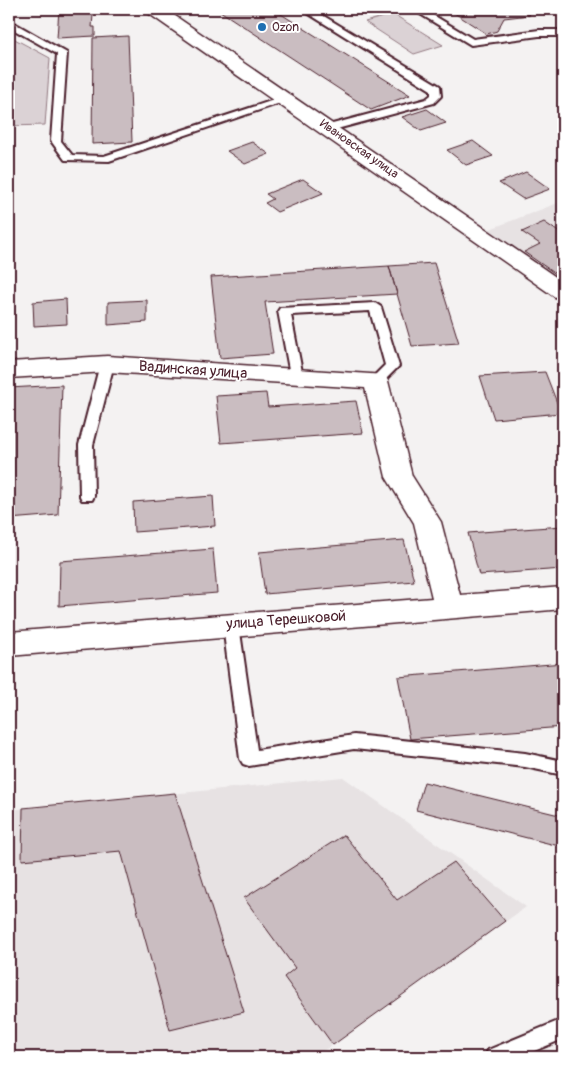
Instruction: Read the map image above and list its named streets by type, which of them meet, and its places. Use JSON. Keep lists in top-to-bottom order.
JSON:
{
  "streets": {
    "street": ["Ивановская улица", "Вадинская улица", "улица Терешковой"]
  },
  "places": ["Ozon"]
}
